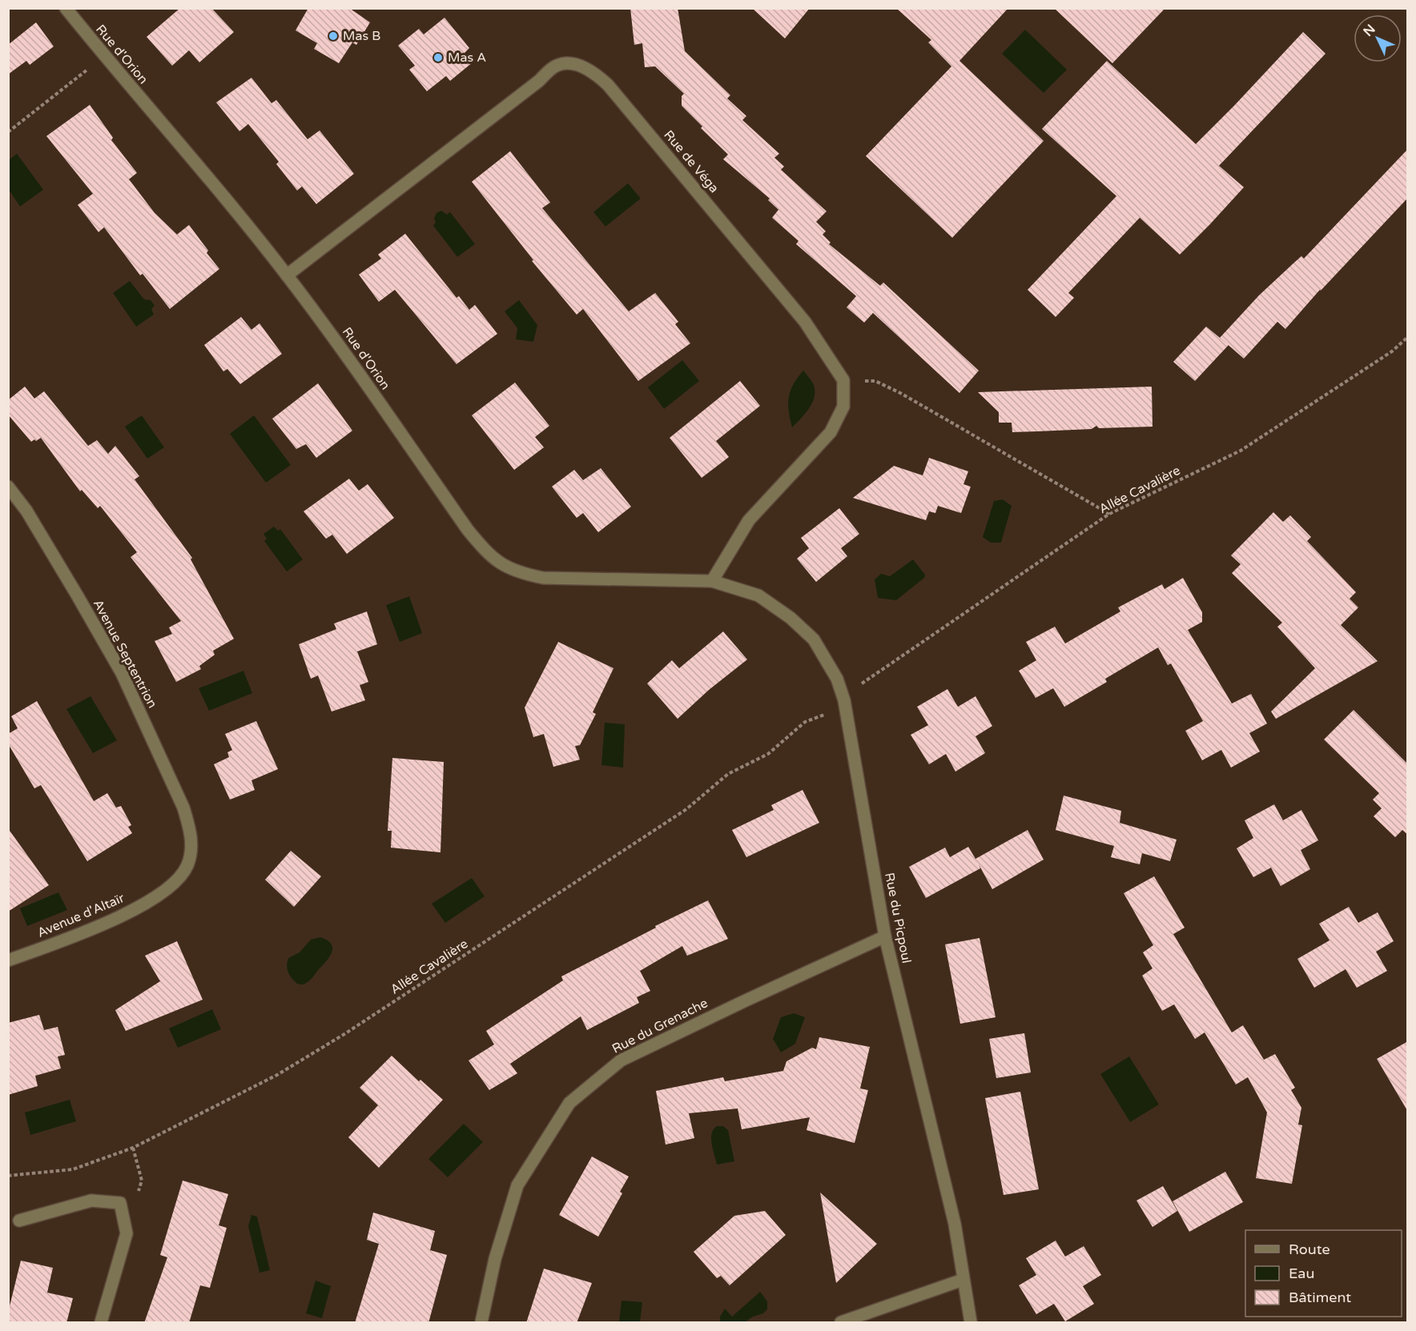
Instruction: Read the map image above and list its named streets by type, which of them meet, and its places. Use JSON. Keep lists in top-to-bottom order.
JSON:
{
  "streets": {
    "street": [
      "Rue d'Orion",
      "Rue de Véga",
      "Avenue Septentrion",
      "Avenue d'Altaïr",
      "Rue du Picpoul",
      "Rue du Grenache"
    ],
    "path": ["Allée Cavalière"]
  },
  "crossings": [
    ["Rue d'Orion", "Rue de Véga"],
    ["Rue d'Orion", "Rue du Picpoul"],
    ["Avenue Septentrion", "Avenue d'Altaïr"],
    ["Rue du Picpoul", "Rue du Grenache"]
  ],
  "places": ["Mas B", "Mas A"],
  "legend": ["Route", "Eau", "Bâtiment"],
  "north": "top left"
}
